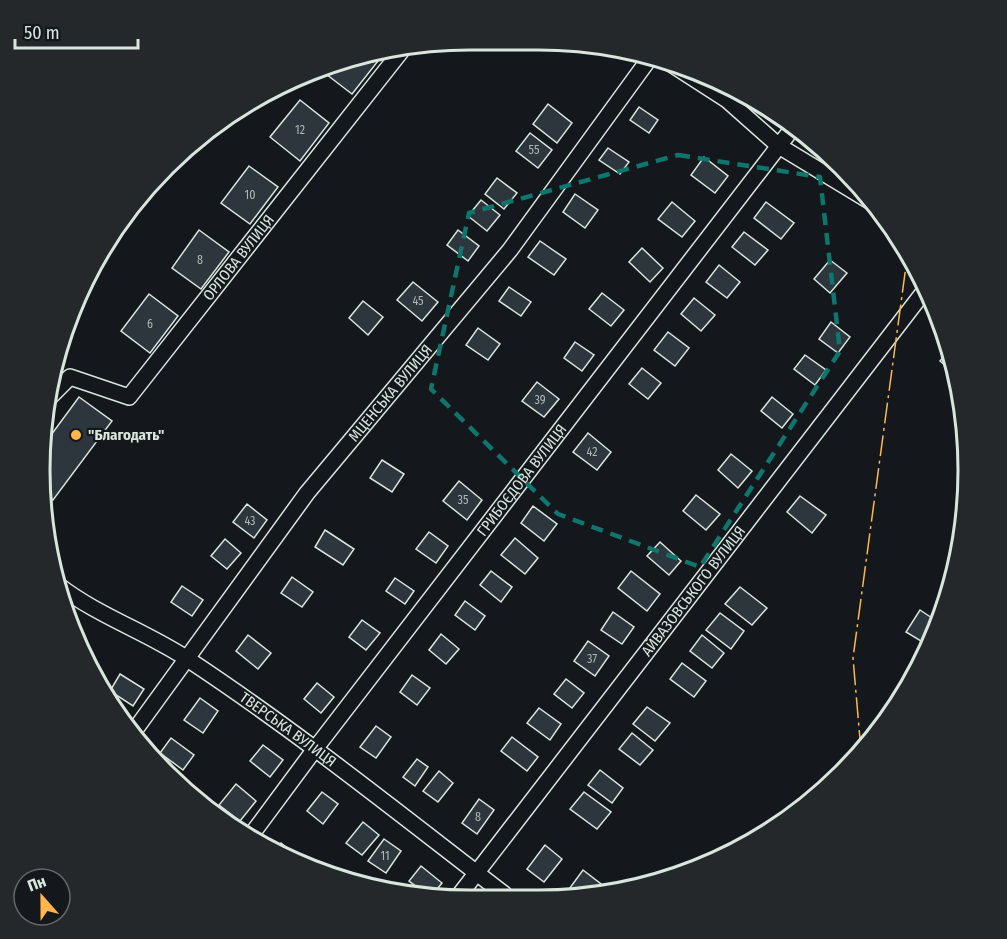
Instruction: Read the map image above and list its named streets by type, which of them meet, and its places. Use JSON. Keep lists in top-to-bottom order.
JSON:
{
  "streets": {
    "street": [
      "ОРЛОВА ВУЛИЦЯ",
      "МЦЕНСЬКА ВУЛИЦЯ",
      "ГРИБОЄДОВА ВУЛИЦЯ",
      "АЙВАЗОВСЬКОГО ВУЛИЦЯ",
      "ТВЕРСЬКА ВУЛИЦЯ"
    ]
  },
  "crossings": [
    ["МЦЕНСЬКА ВУЛИЦЯ", "ТВЕРСЬКА ВУЛИЦЯ"],
    ["ГРИБОЄДОВА ВУЛИЦЯ", "ТВЕРСЬКА ВУЛИЦЯ"],
    ["АЙВАЗОВСЬКОГО ВУЛИЦЯ", "ТВЕРСЬКА ВУЛИЦЯ"]
  ],
  "places": ["\"Благодать\""],
  "house_numbers": [
    "12",
    "55",
    "10",
    "8",
    "45",
    "6",
    "39",
    "42",
    "35",
    "43",
    "37",
    "8",
    "11"
  ],
  "scale_bar": "50 m",
  "north": "top"
}
